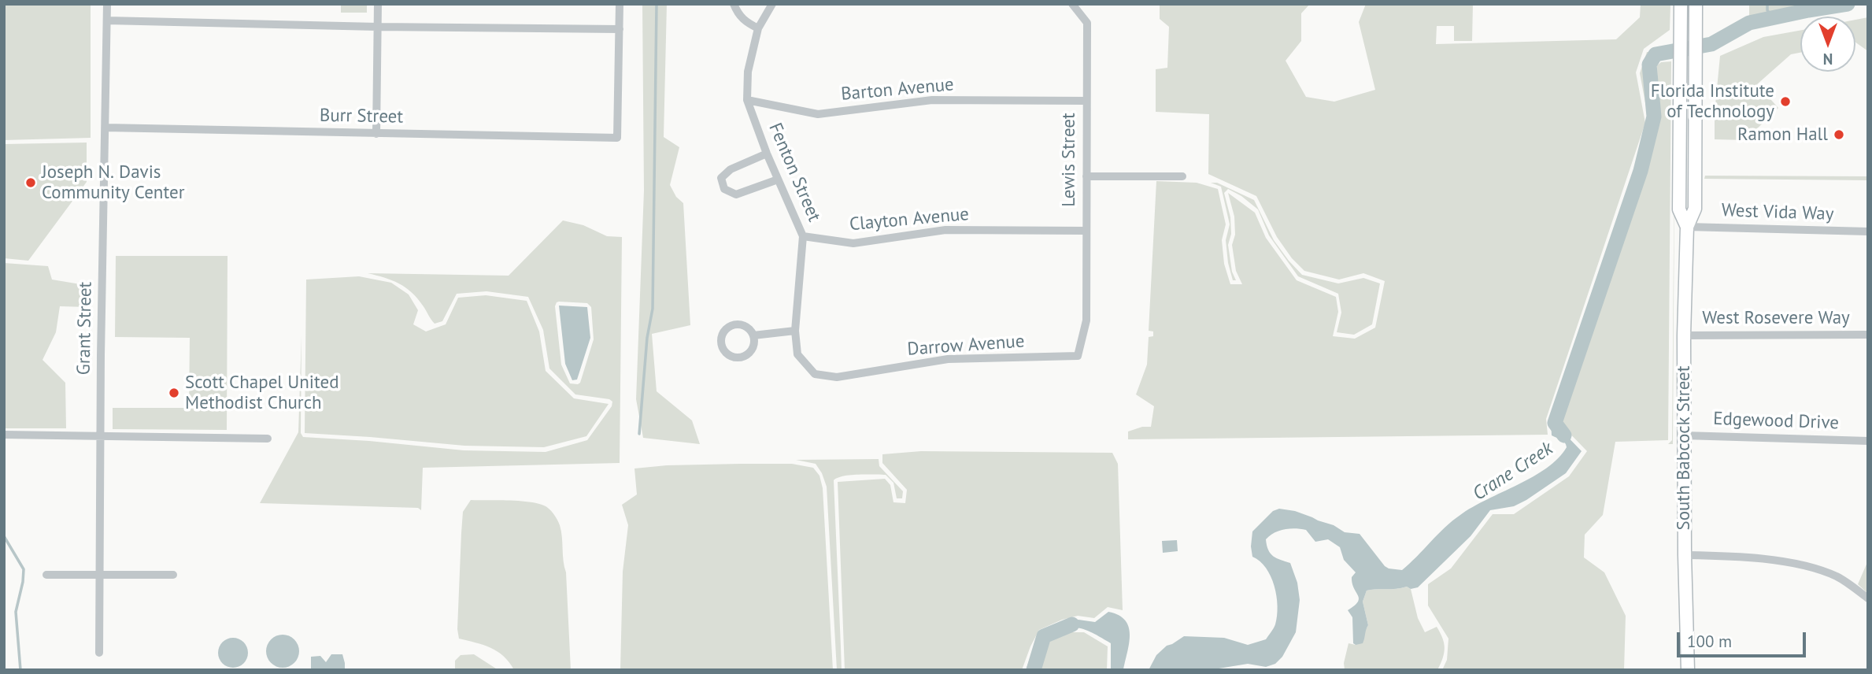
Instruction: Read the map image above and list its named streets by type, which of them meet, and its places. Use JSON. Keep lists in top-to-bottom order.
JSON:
{
  "streets": {
    "main road": ["South Babcock Street"],
    "street": [
      "Barton Avenue",
      "Burr Street",
      "Lewis Street",
      "Fenton Street",
      "West Vida Way",
      "Clayton Avenue",
      "West Rosevere Way",
      "Grant Street",
      "Darrow Avenue",
      "Edgewood Drive"
    ]
  },
  "crossings": [
    ["Barton Avenue", "Lewis Street"],
    ["Barton Avenue", "Fenton Street"],
    ["Burr Street", "Grant Street"],
    ["Lewis Street", "Clayton Avenue"],
    ["Lewis Street", "Darrow Avenue"],
    ["Fenton Street", "Clayton Avenue"],
    ["Fenton Street", "Darrow Avenue"],
    ["West Vida Way", "South Babcock Street"],
    ["West Rosevere Way", "South Babcock Street"],
    ["Edgewood Drive", "South Babcock Street"]
  ],
  "water": ["Crane Creek"],
  "places": [
    "Florida Institute of Technology",
    "Ramon Hall",
    "Joseph N. Davis Community Center",
    "Scott Chapel United Methodist Church"
  ],
  "scale_bar": "100 m",
  "north": "bottom"
}
